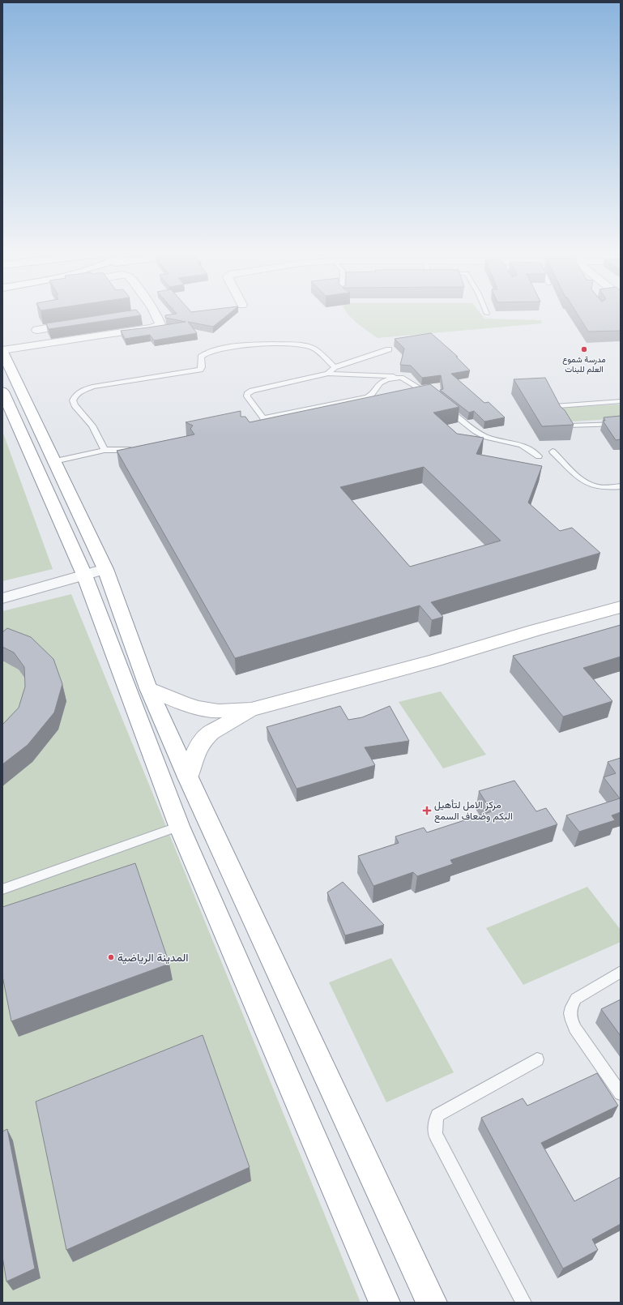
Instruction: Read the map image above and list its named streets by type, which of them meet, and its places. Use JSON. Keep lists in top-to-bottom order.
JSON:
{
  "places": {
    "other": ["مدرسة شموع العلم للبنات", "المدينة الرياضية"],
    "health": ["مركز الامل لتأهيل البكم وضعاف السمع"]
  }
}
